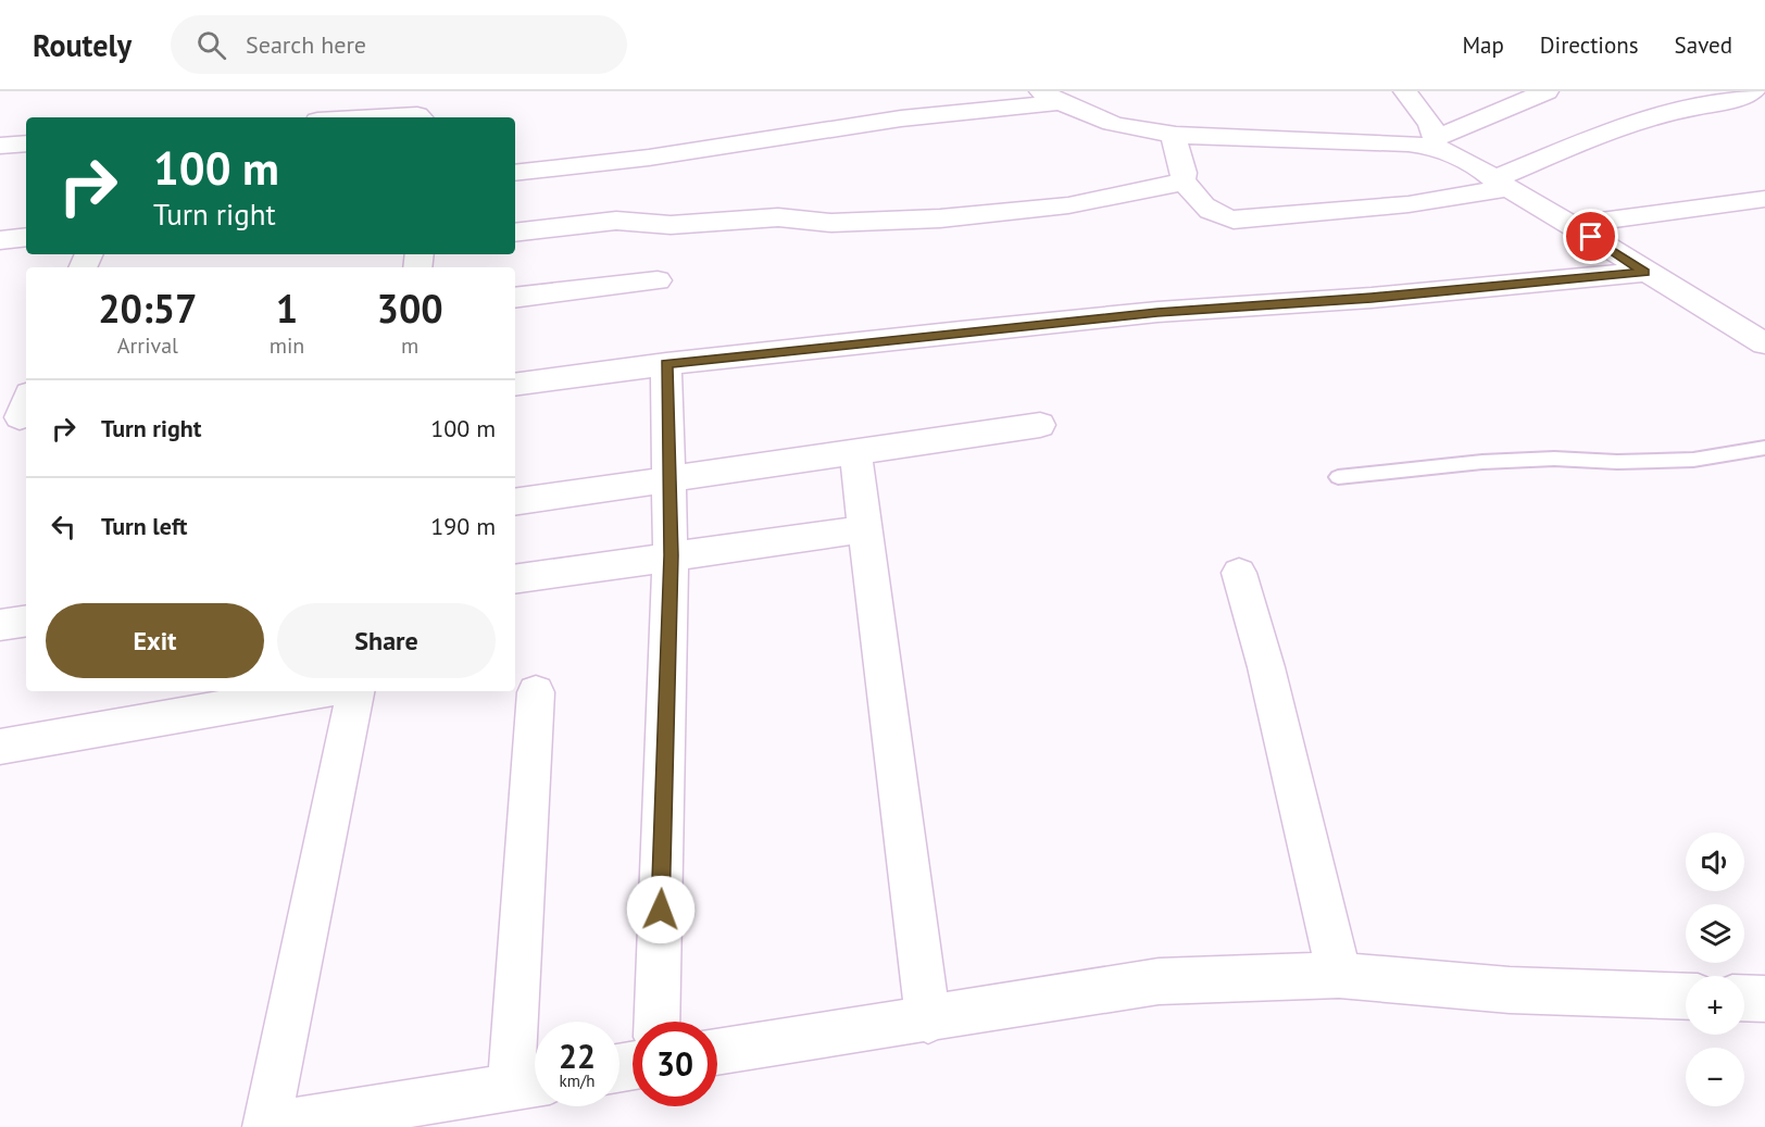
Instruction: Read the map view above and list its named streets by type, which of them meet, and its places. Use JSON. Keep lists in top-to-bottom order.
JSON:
{
  "page": {
    "header": "Routely",
    "search": "Search here",
    "nav": ["Map", "Directions", "Saved"],
    "turn": ["100 m", "Turn right"],
    "eta": [
      "20:57",
      "Arrival",
      "1",
      "min",
      "300",
      "m"
    ],
    "list": [
      {
        "name": "Turn right",
        "value": "100 m"
      },
      {
        "name": "Turn left",
        "value": "190 m"
      }
    ],
    "buttons": ["Exit", "Share"],
    "map_buttons": ["+", "−"],
    "speed": "22 km/h",
    "limit": "30"
  }
}
